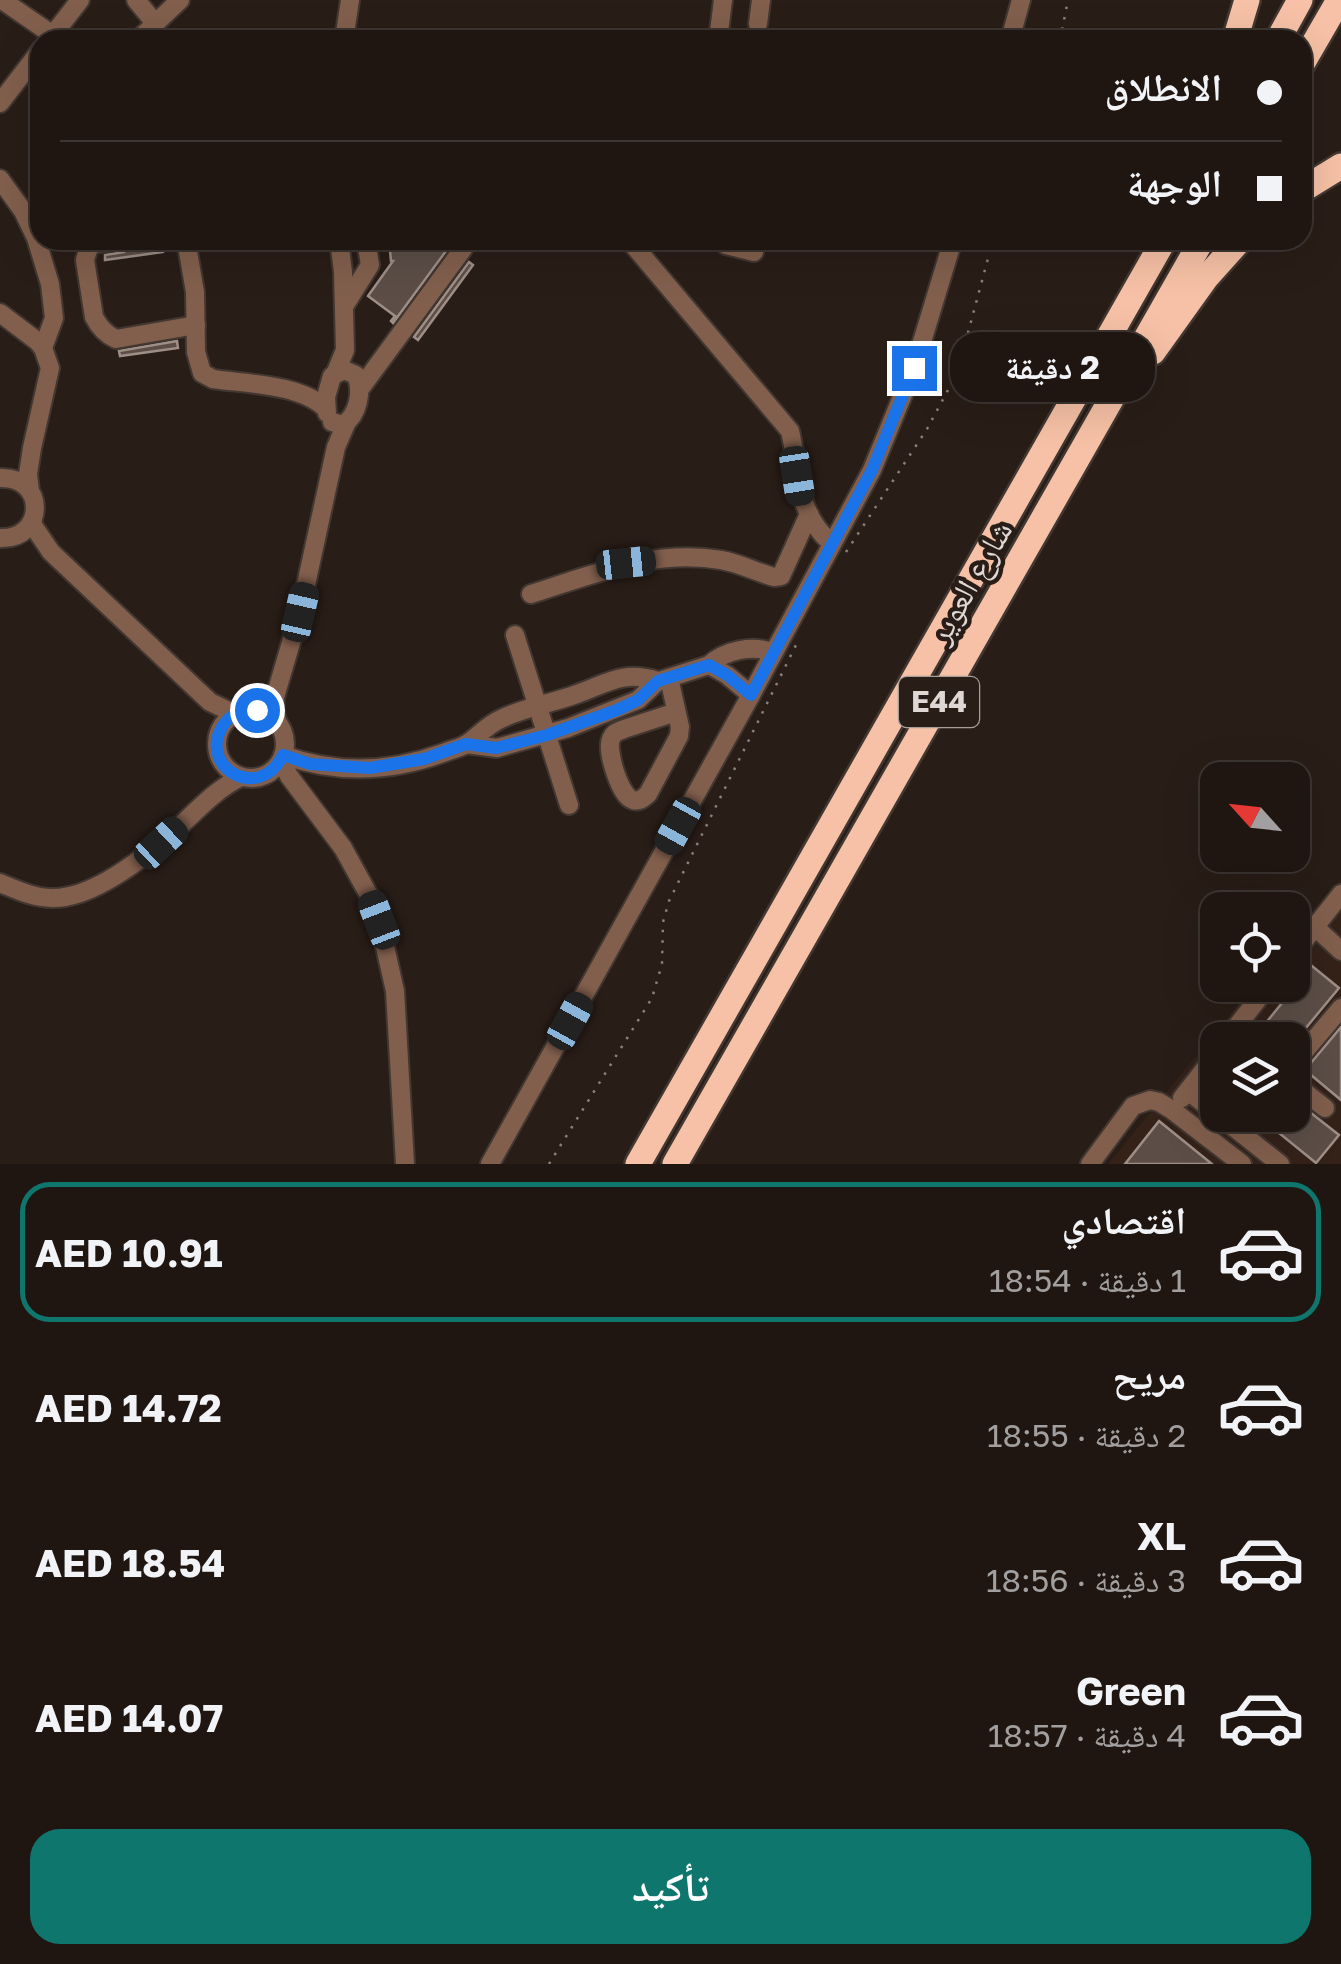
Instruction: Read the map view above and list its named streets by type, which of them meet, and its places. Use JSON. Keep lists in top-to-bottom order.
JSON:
{
  "streets": {
    "highway": ["شارع العوير", "E44"]
  },
  "north": "top left",
  "page": {
    "banner": ["الانطلاق", "الوجهة"],
    "bubble": "2 دقيقة",
    "list": [
      {
        "name": "اقتصادي",
        "note": "1 دقيقة · 18:54",
        "value": "AED 10.91"
      },
      {
        "name": "مريح",
        "note": "2 دقيقة · 18:55",
        "value": "AED 14.72"
      },
      {
        "name": "XL",
        "note": "3 دقيقة · 18:56",
        "value": "AED 18.54"
      },
      {
        "name": "Green",
        "note": "4 دقيقة · 18:57",
        "value": "AED 14.07"
      }
    ],
    "buttons": "تأكيد"
  }
}
